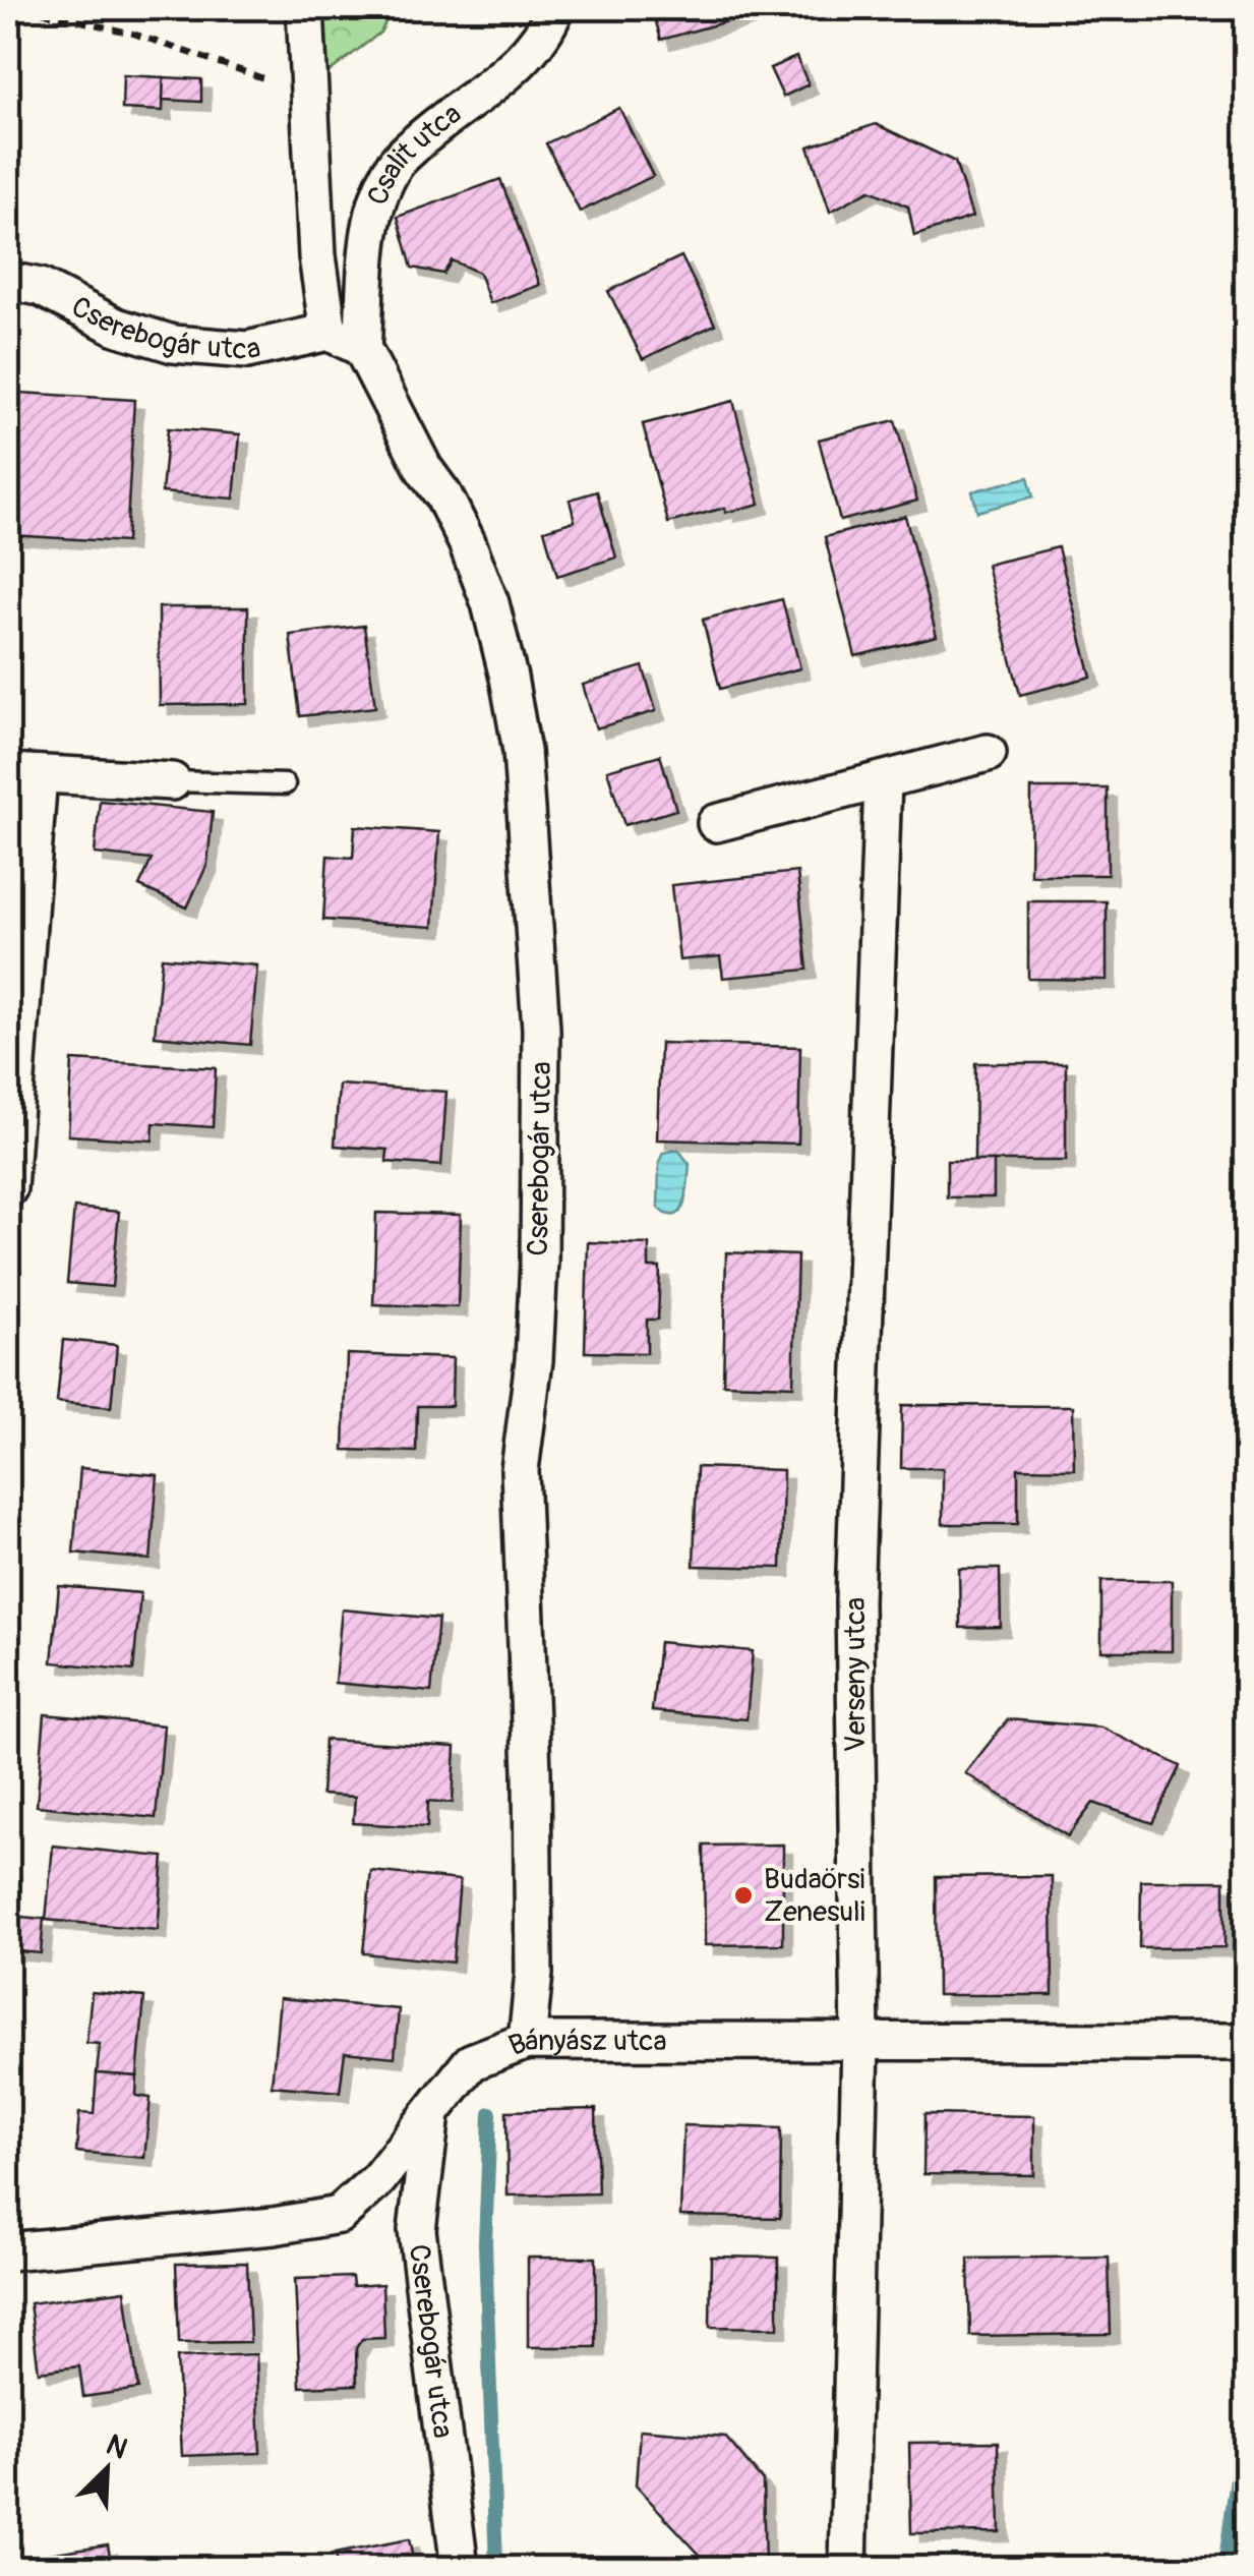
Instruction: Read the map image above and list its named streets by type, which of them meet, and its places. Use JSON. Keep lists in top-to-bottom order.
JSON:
{
  "streets": {
    "street": [
      "Csalit utca",
      "Cserebogár utca",
      "Verseny utca",
      "Bányász utca"
    ]
  },
  "crossings": [
    ["Csalit utca", "Cserebogár utca"],
    ["Cserebogár utca", "Bányász utca"],
    ["Verseny utca", "Bányász utca"]
  ],
  "places": ["Budaörsi Zenesuli"],
  "north": "top right"
}
